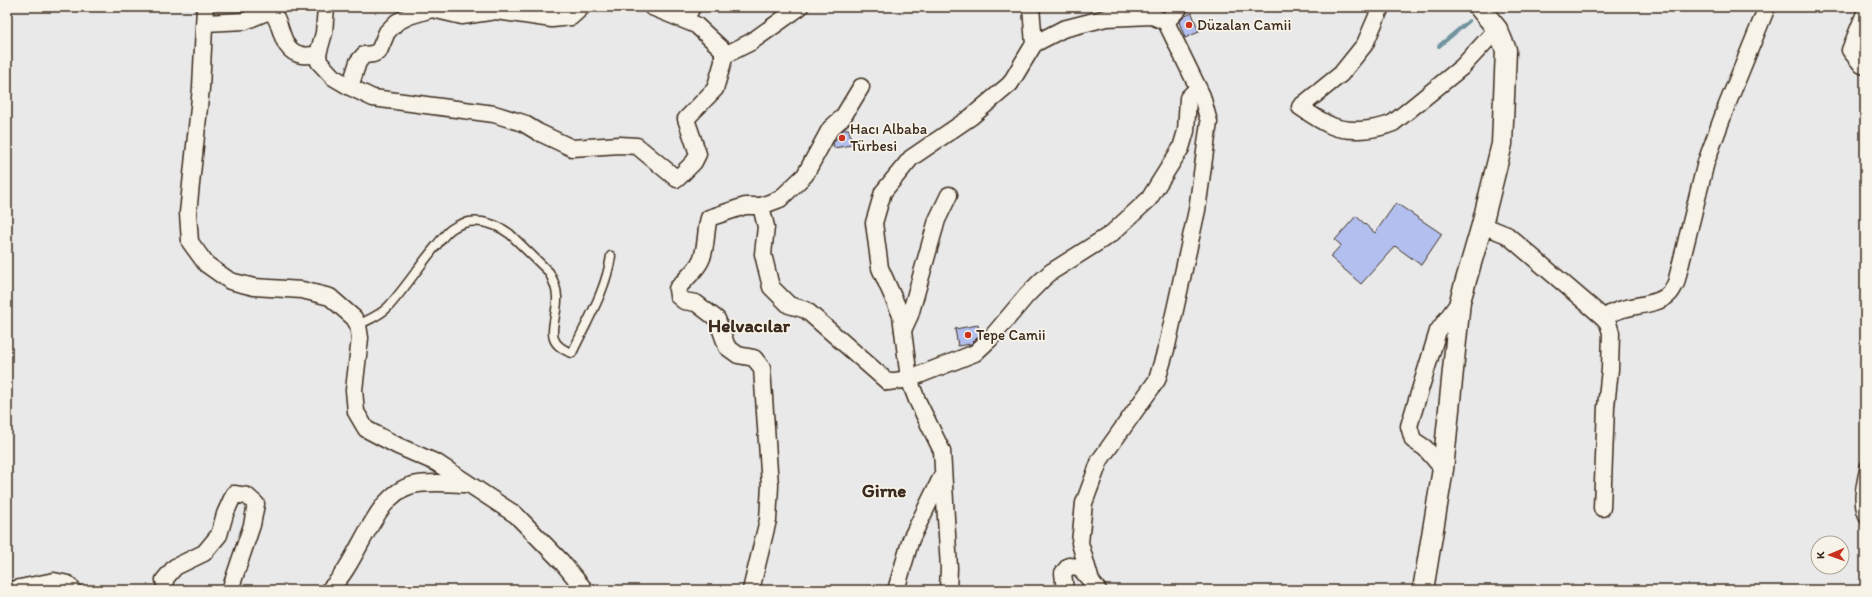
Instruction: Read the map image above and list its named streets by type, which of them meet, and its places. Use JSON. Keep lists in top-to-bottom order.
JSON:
{
  "districts": ["Helvacılar", "Girne"],
  "places": ["Düzalan Camii", "Hacı Albaba Türbesi", "Tepe Camii"],
  "north": "left"
}
